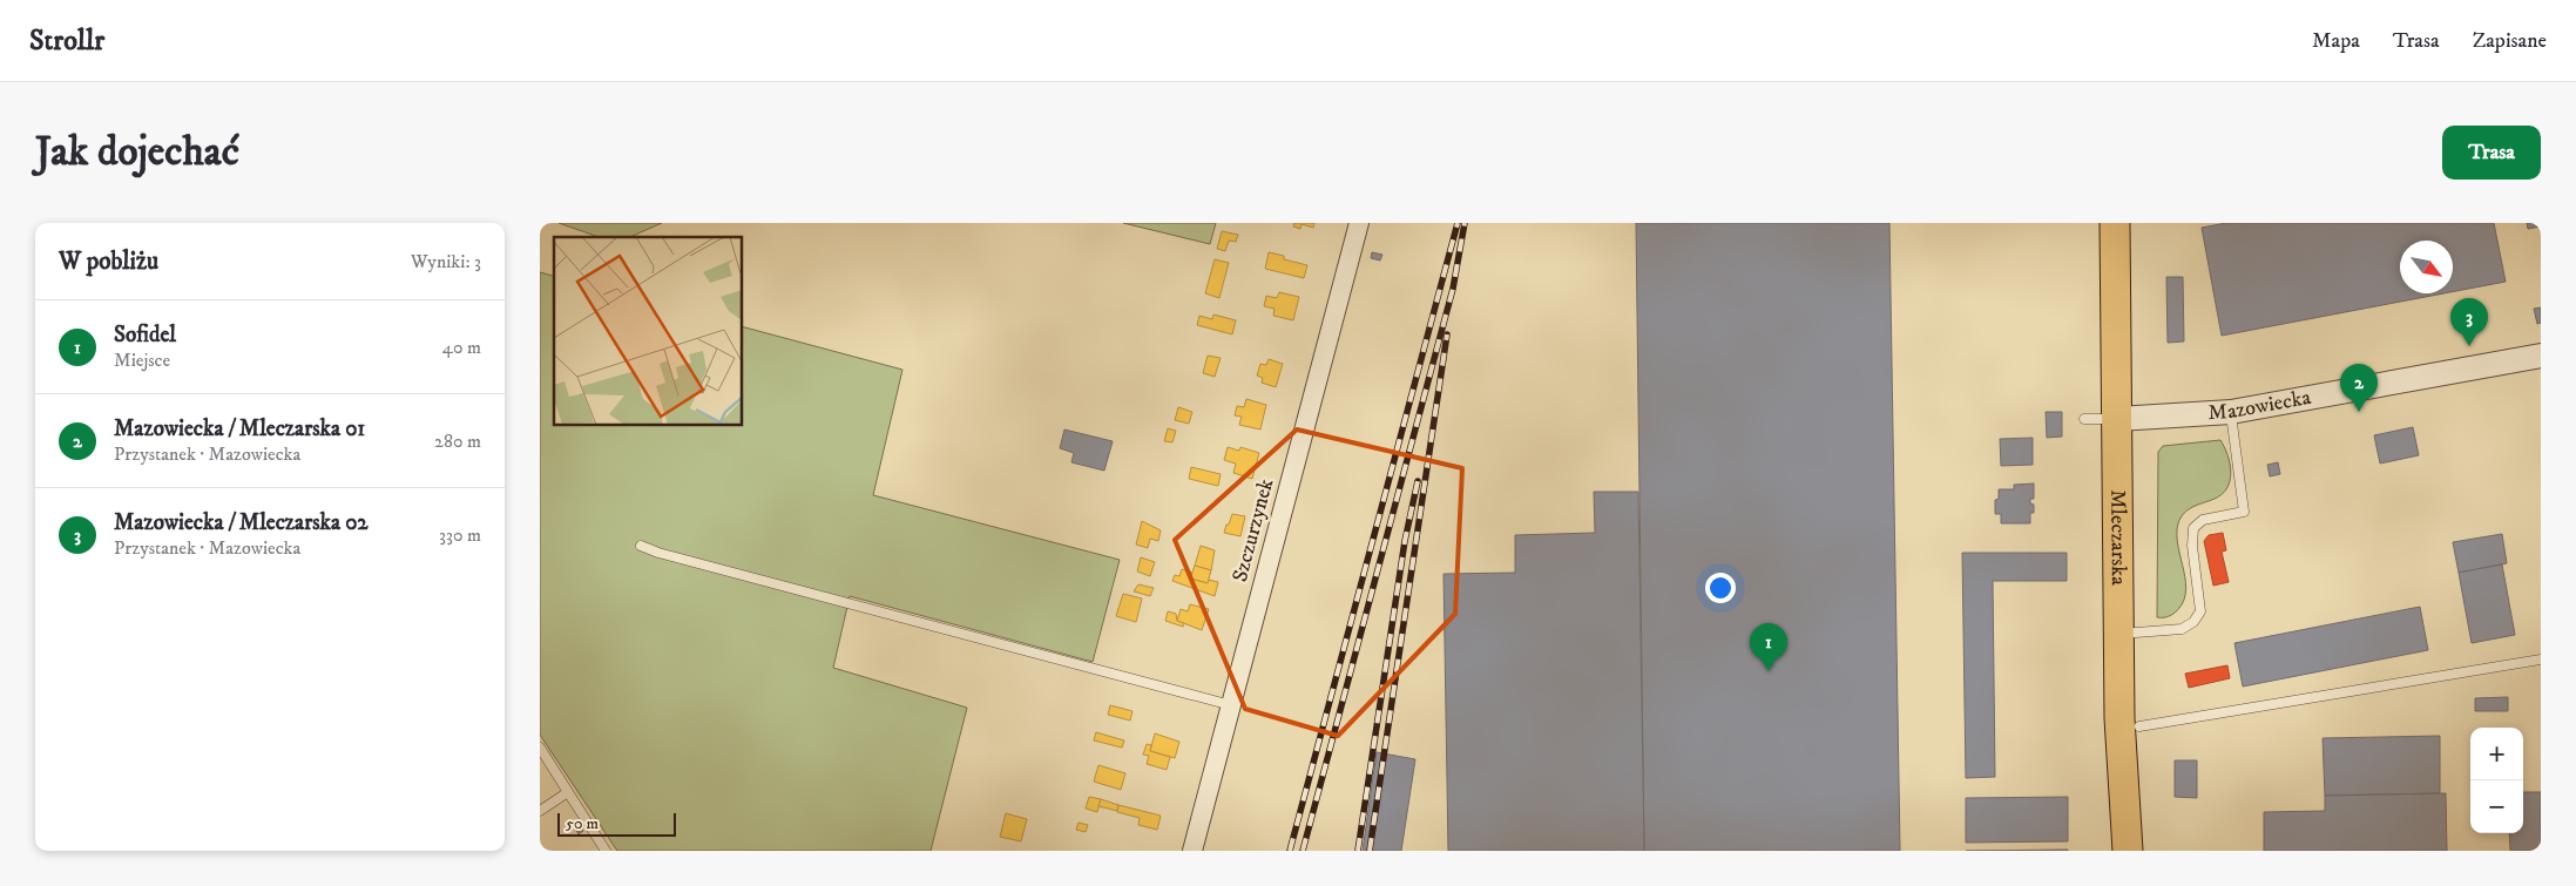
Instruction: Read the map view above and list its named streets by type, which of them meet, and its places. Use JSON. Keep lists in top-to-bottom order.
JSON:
{
  "streets": {
    "main road": ["Mleczarska"],
    "street": ["Mazowiecka", "Szczurzynek"]
  },
  "crossings": [
    ["Mazowiecka", "Mleczarska"]
  ],
  "scale_bar": "50 m",
  "north": "bottom right",
  "page": {
    "header": "Strollr",
    "nav": ["Mapa", "Trasa", "Zapisane"],
    "buttons": "Trasa",
    "title": "Jak dojechać",
    "heading": ["W pobliżu", "Wyniki: 3"],
    "pins": ["3", "2", "1"],
    "list": [
      {
        "mark": "1",
        "name": "Sofidel",
        "note": "Miejsce",
        "value": "40 m"
      },
      {
        "mark": "2",
        "name": "Mazowiecka / Mleczarska 01",
        "note": "Przystanek · Mazowiecka",
        "value": "280 m"
      },
      {
        "mark": "3",
        "name": "Mazowiecka / Mleczarska 02",
        "note": "Przystanek · Mazowiecka",
        "value": "330 m"
      }
    ],
    "map_buttons": ["+", "−"],
    "scale": "50 m"
  }
}
